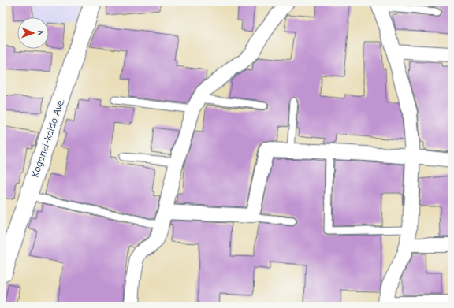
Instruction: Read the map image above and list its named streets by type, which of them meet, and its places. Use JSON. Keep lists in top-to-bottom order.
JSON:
{
  "streets": {
    "main road": ["Koganei-kaido Ave."]
  },
  "north": "right"
}
